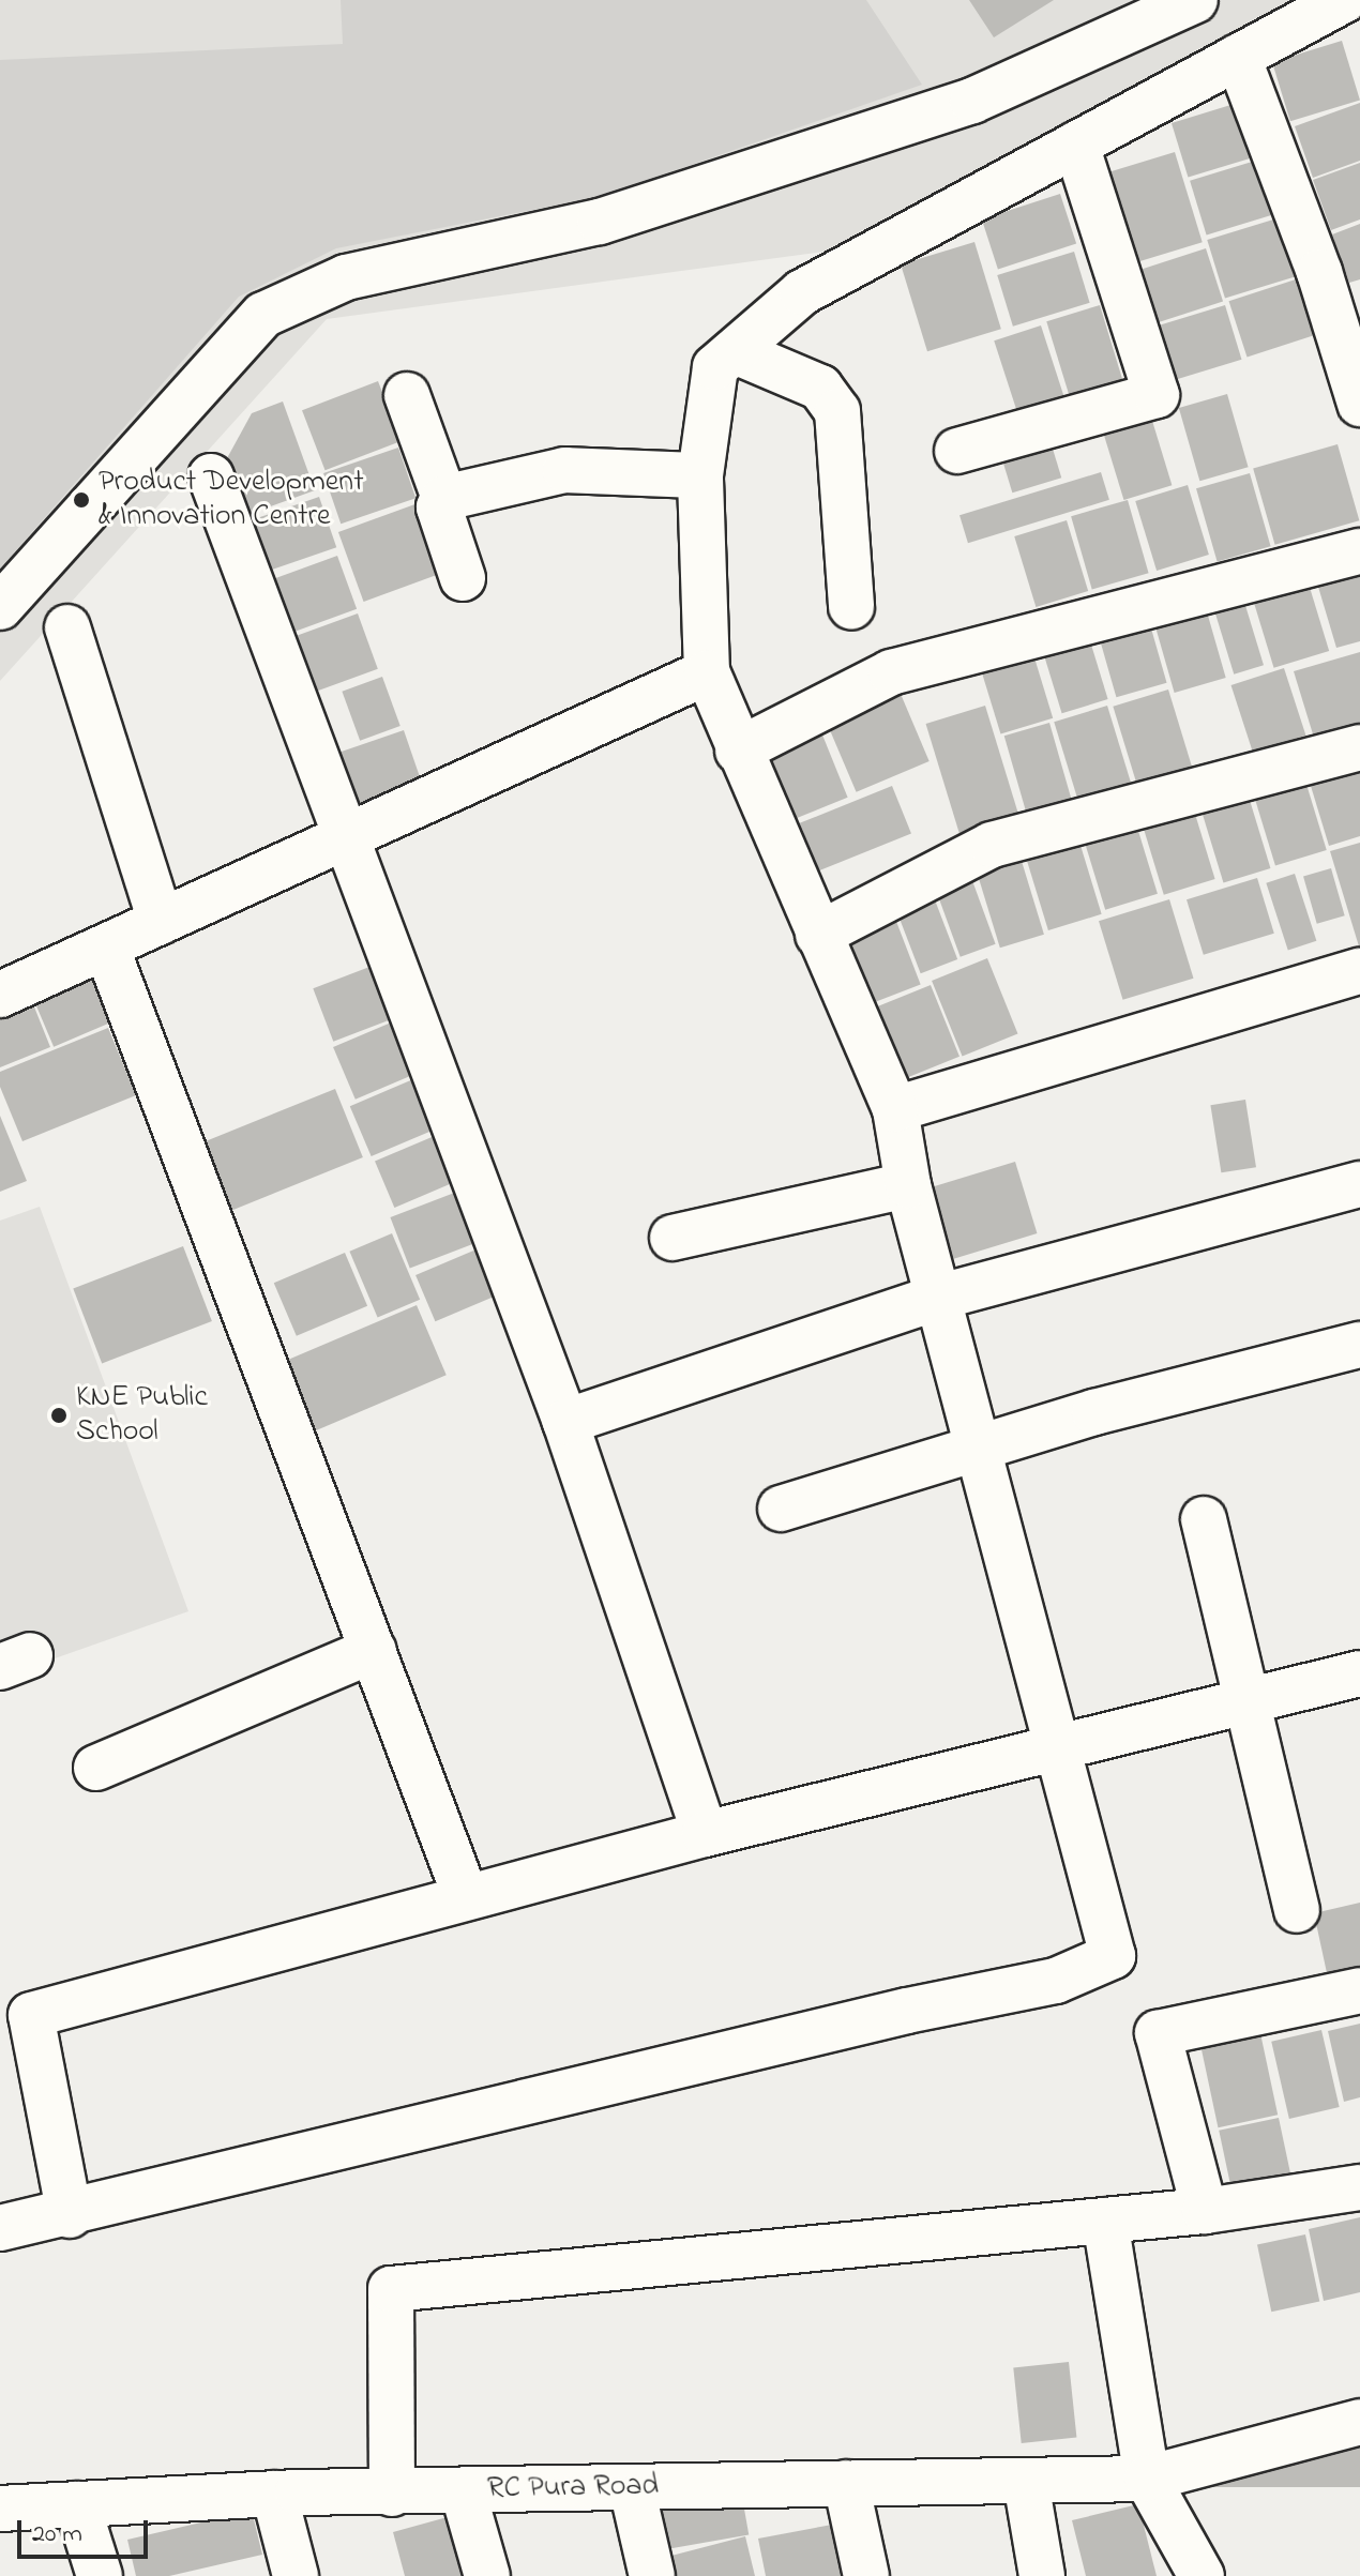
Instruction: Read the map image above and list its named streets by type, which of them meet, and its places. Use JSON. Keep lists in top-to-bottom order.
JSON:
{
  "streets": {
    "street": ["RC Pura Road"]
  },
  "places": ["Product Development & Innovation Centre", "KNE Public School"],
  "scale_bar": "20 m"
}
